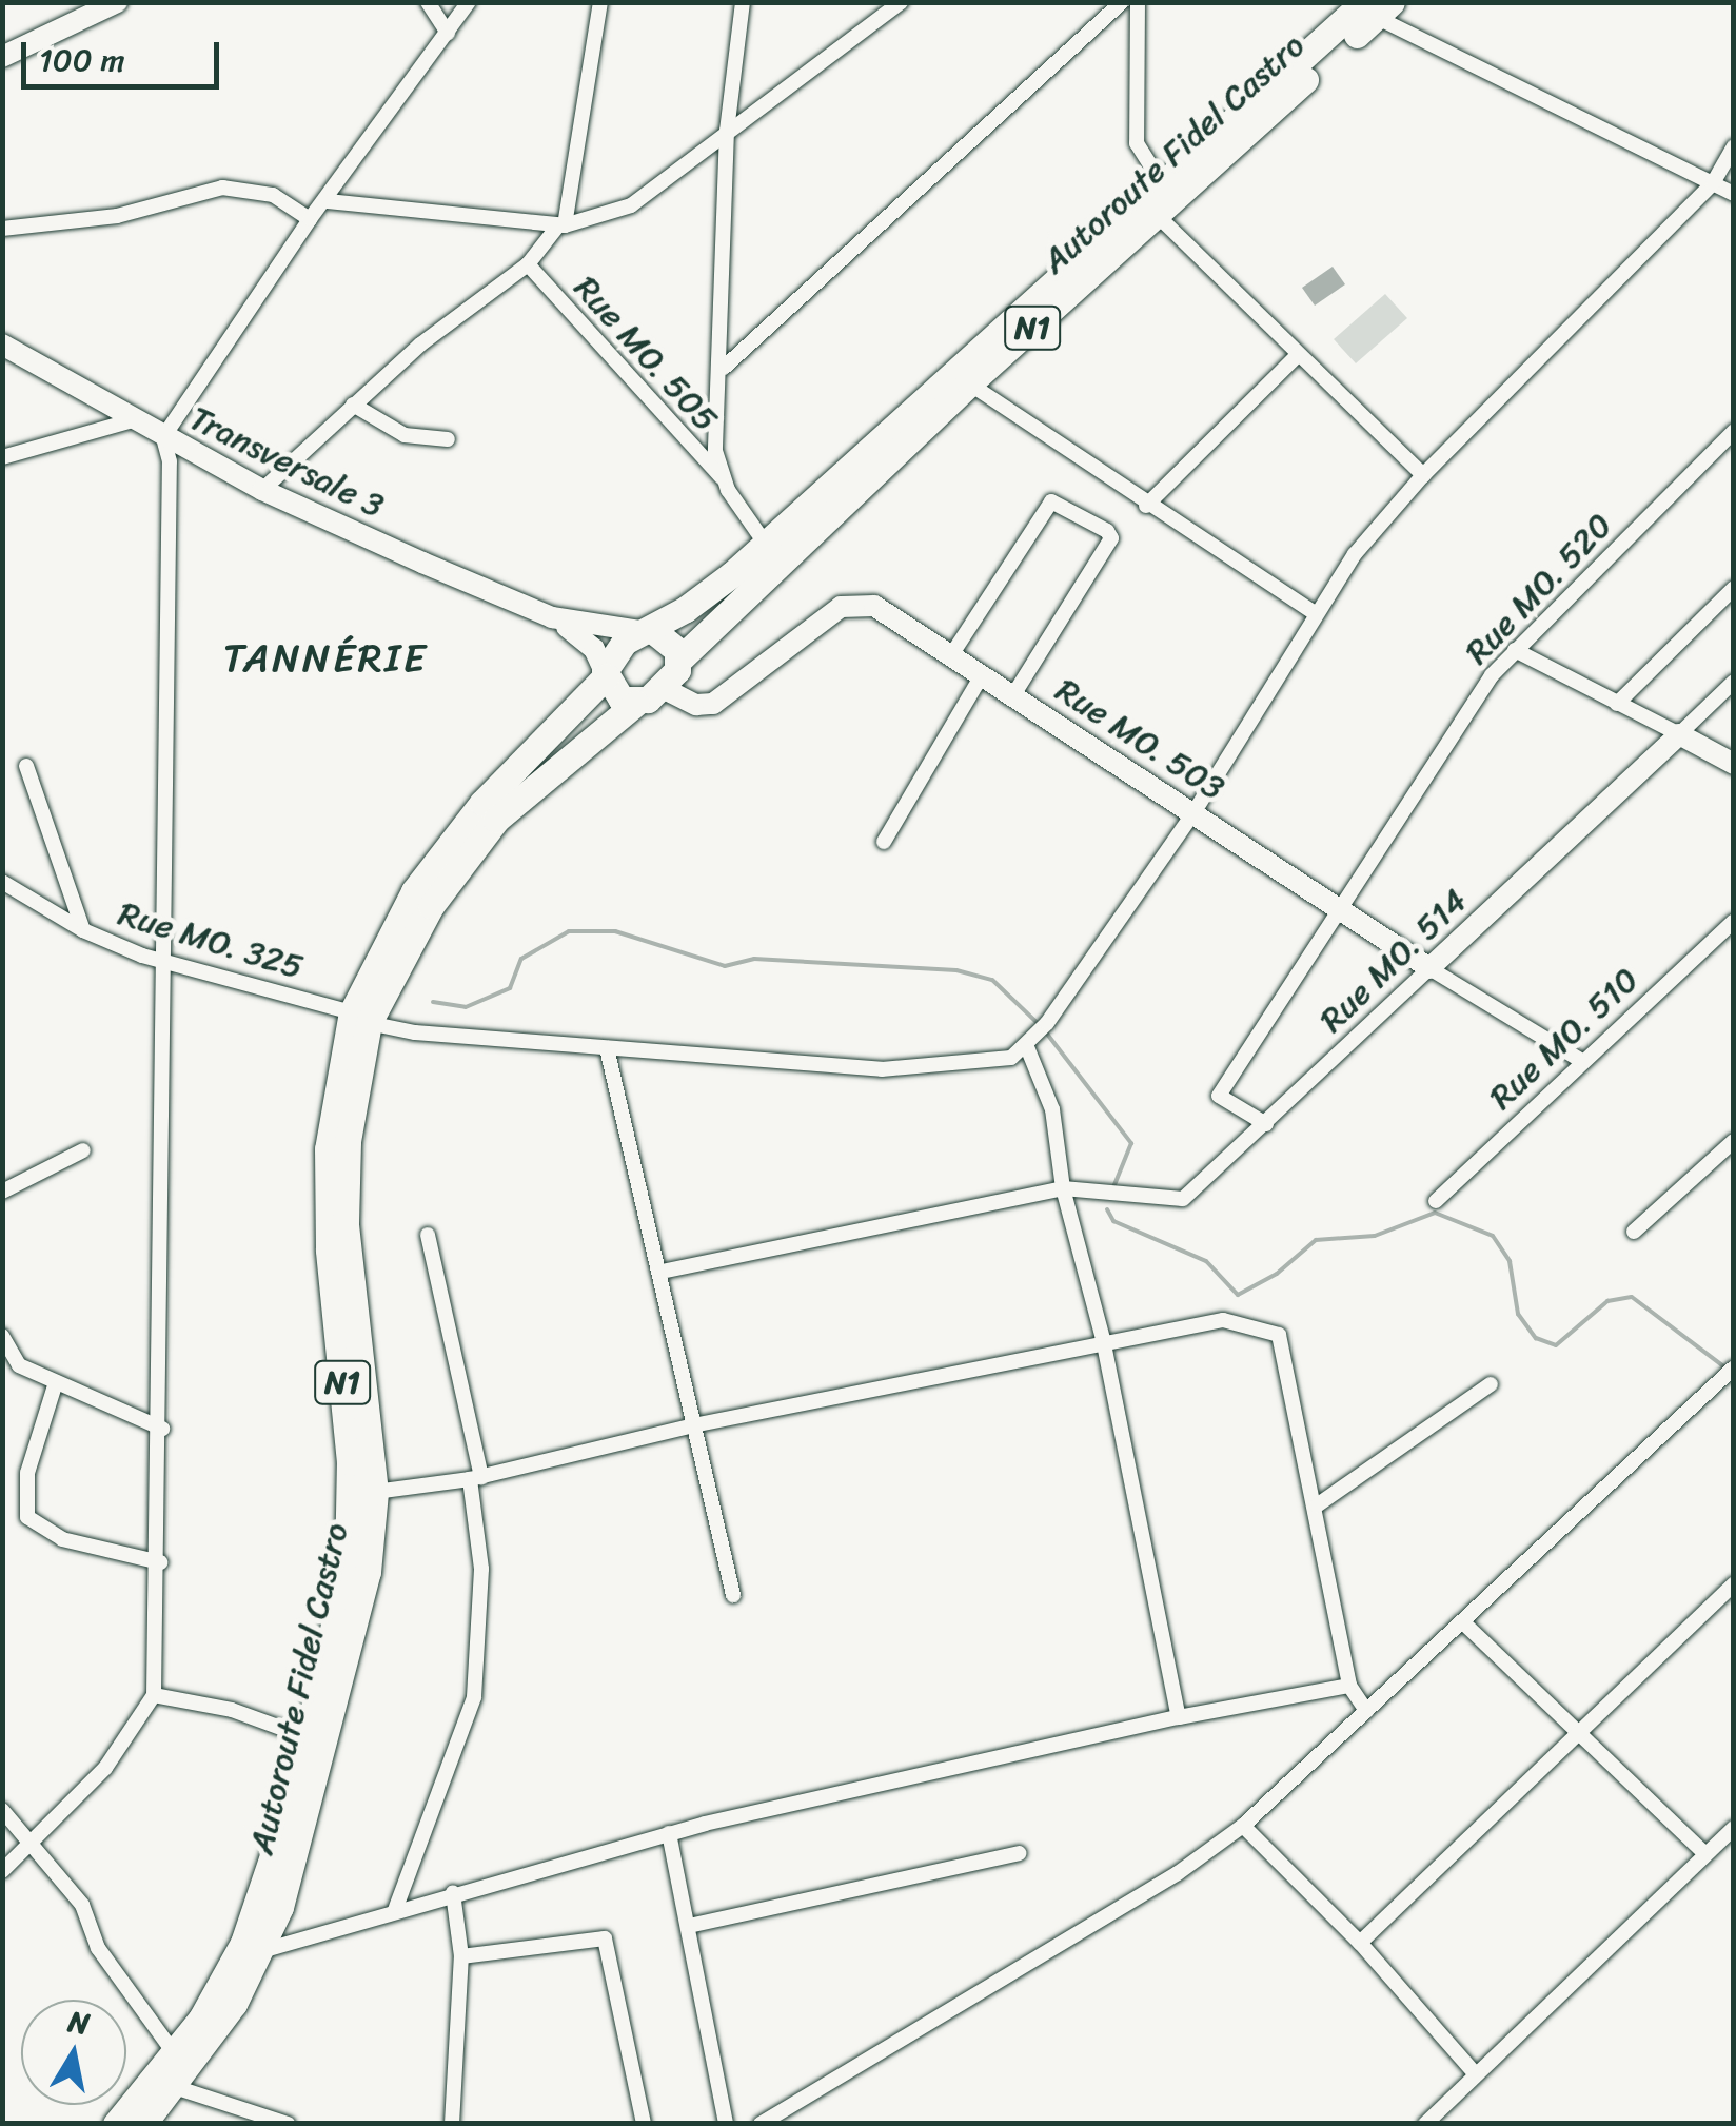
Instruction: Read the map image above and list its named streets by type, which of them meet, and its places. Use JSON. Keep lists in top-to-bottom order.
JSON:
{
  "streets": {
    "highway": ["Autoroute Fidel Castro", "N1"],
    "street": [
      "Rue MO. 505",
      "Transversale 3",
      "Rue MO. 520",
      "Rue MO. 503",
      "Rue MO. 325",
      "Rue MO. 514",
      "Rue MO. 510"
    ]
  },
  "crossings": [
    ["Autoroute Fidel Castro", "Transversale 3"],
    ["Autoroute Fidel Castro", "Rue MO. 503"],
    ["Autoroute Fidel Castro", "Rue MO. 325"],
    ["Transversale 3", "Rue MO. 503"],
    ["Rue MO. 520", "Rue MO. 503"],
    ["Rue MO. 520", "Rue MO. 514"],
    ["Rue MO. 503", "Rue MO. 514"],
    ["Rue MO. 503", "Rue MO. 510"]
  ],
  "districts": ["TANNÉRIE"],
  "scale_bar": "100 m",
  "north": "top"
}
